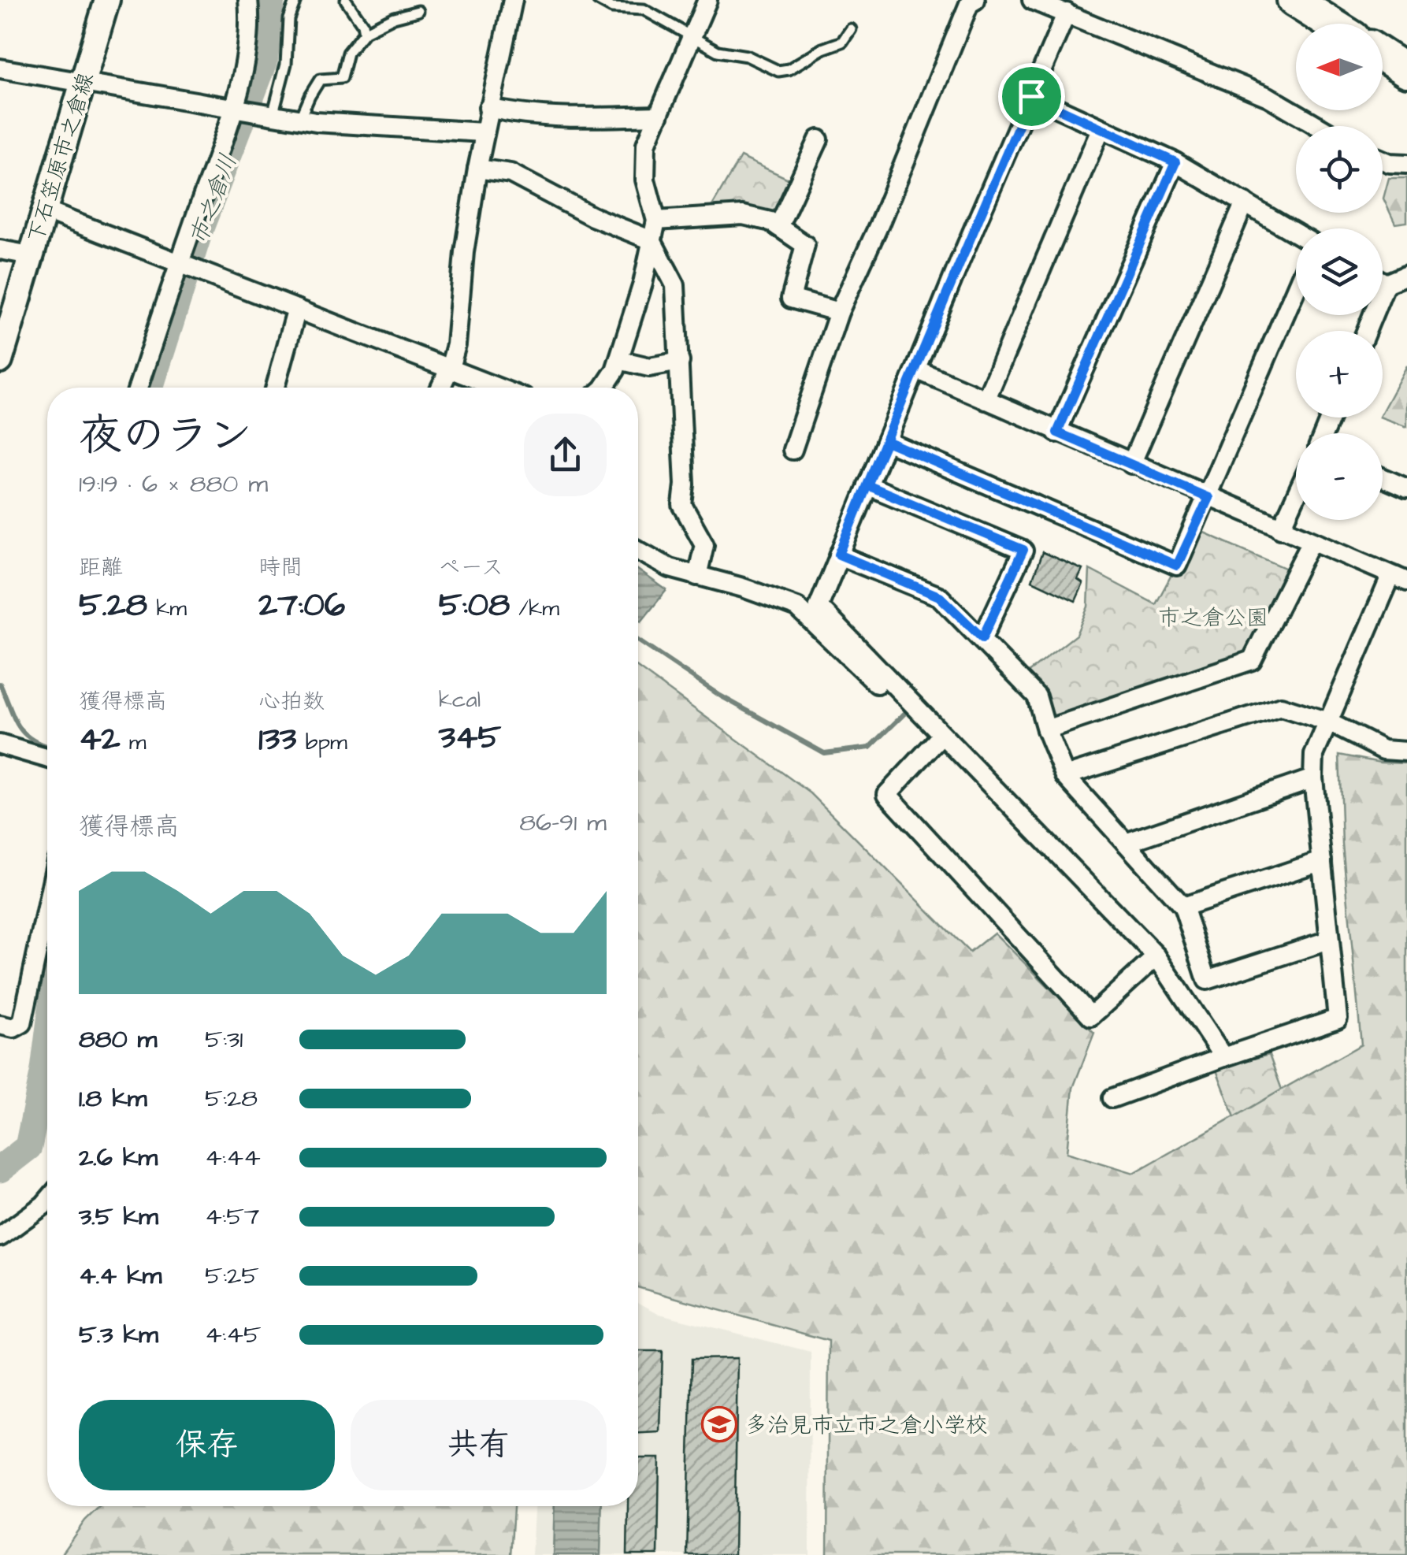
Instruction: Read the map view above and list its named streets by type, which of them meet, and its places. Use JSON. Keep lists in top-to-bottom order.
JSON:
{
  "streets": {
    "main road": ["下石笠原市之倉線"]
  },
  "water": ["市之倉川"],
  "parks": ["市之倉公園"],
  "places": {
    "school or university": ["多治見市立市之倉小学校"]
  },
  "north": "left",
  "page": {
    "map_buttons": ["+", "−"],
    "heading": ["夜のラン", "19:19 · 6 × 880 m"],
    "stats": [
      ["距離", "5.28 km"],
      ["時間", "27:06"],
      ["ペース", "5:08 /km"],
      ["獲得標高", "42 m"],
      ["心拍数", "133 bpm"],
      ["kcal", "345"]
    ],
    "chart": ["獲得標高", "86–91 m"],
    "list": [
      {
        "name": "880 m",
        "note": "5:31"
      },
      {
        "name": "1.8 km",
        "note": "5:28"
      },
      {
        "name": "2.6 km",
        "note": "4:44"
      },
      {
        "name": "3.5 km",
        "note": "4:57"
      },
      {
        "name": "4.4 km",
        "note": "5:25"
      },
      {
        "name": "5.3 km",
        "note": "4:45"
      }
    ],
    "buttons": ["保存", "共有"]
  }
}
